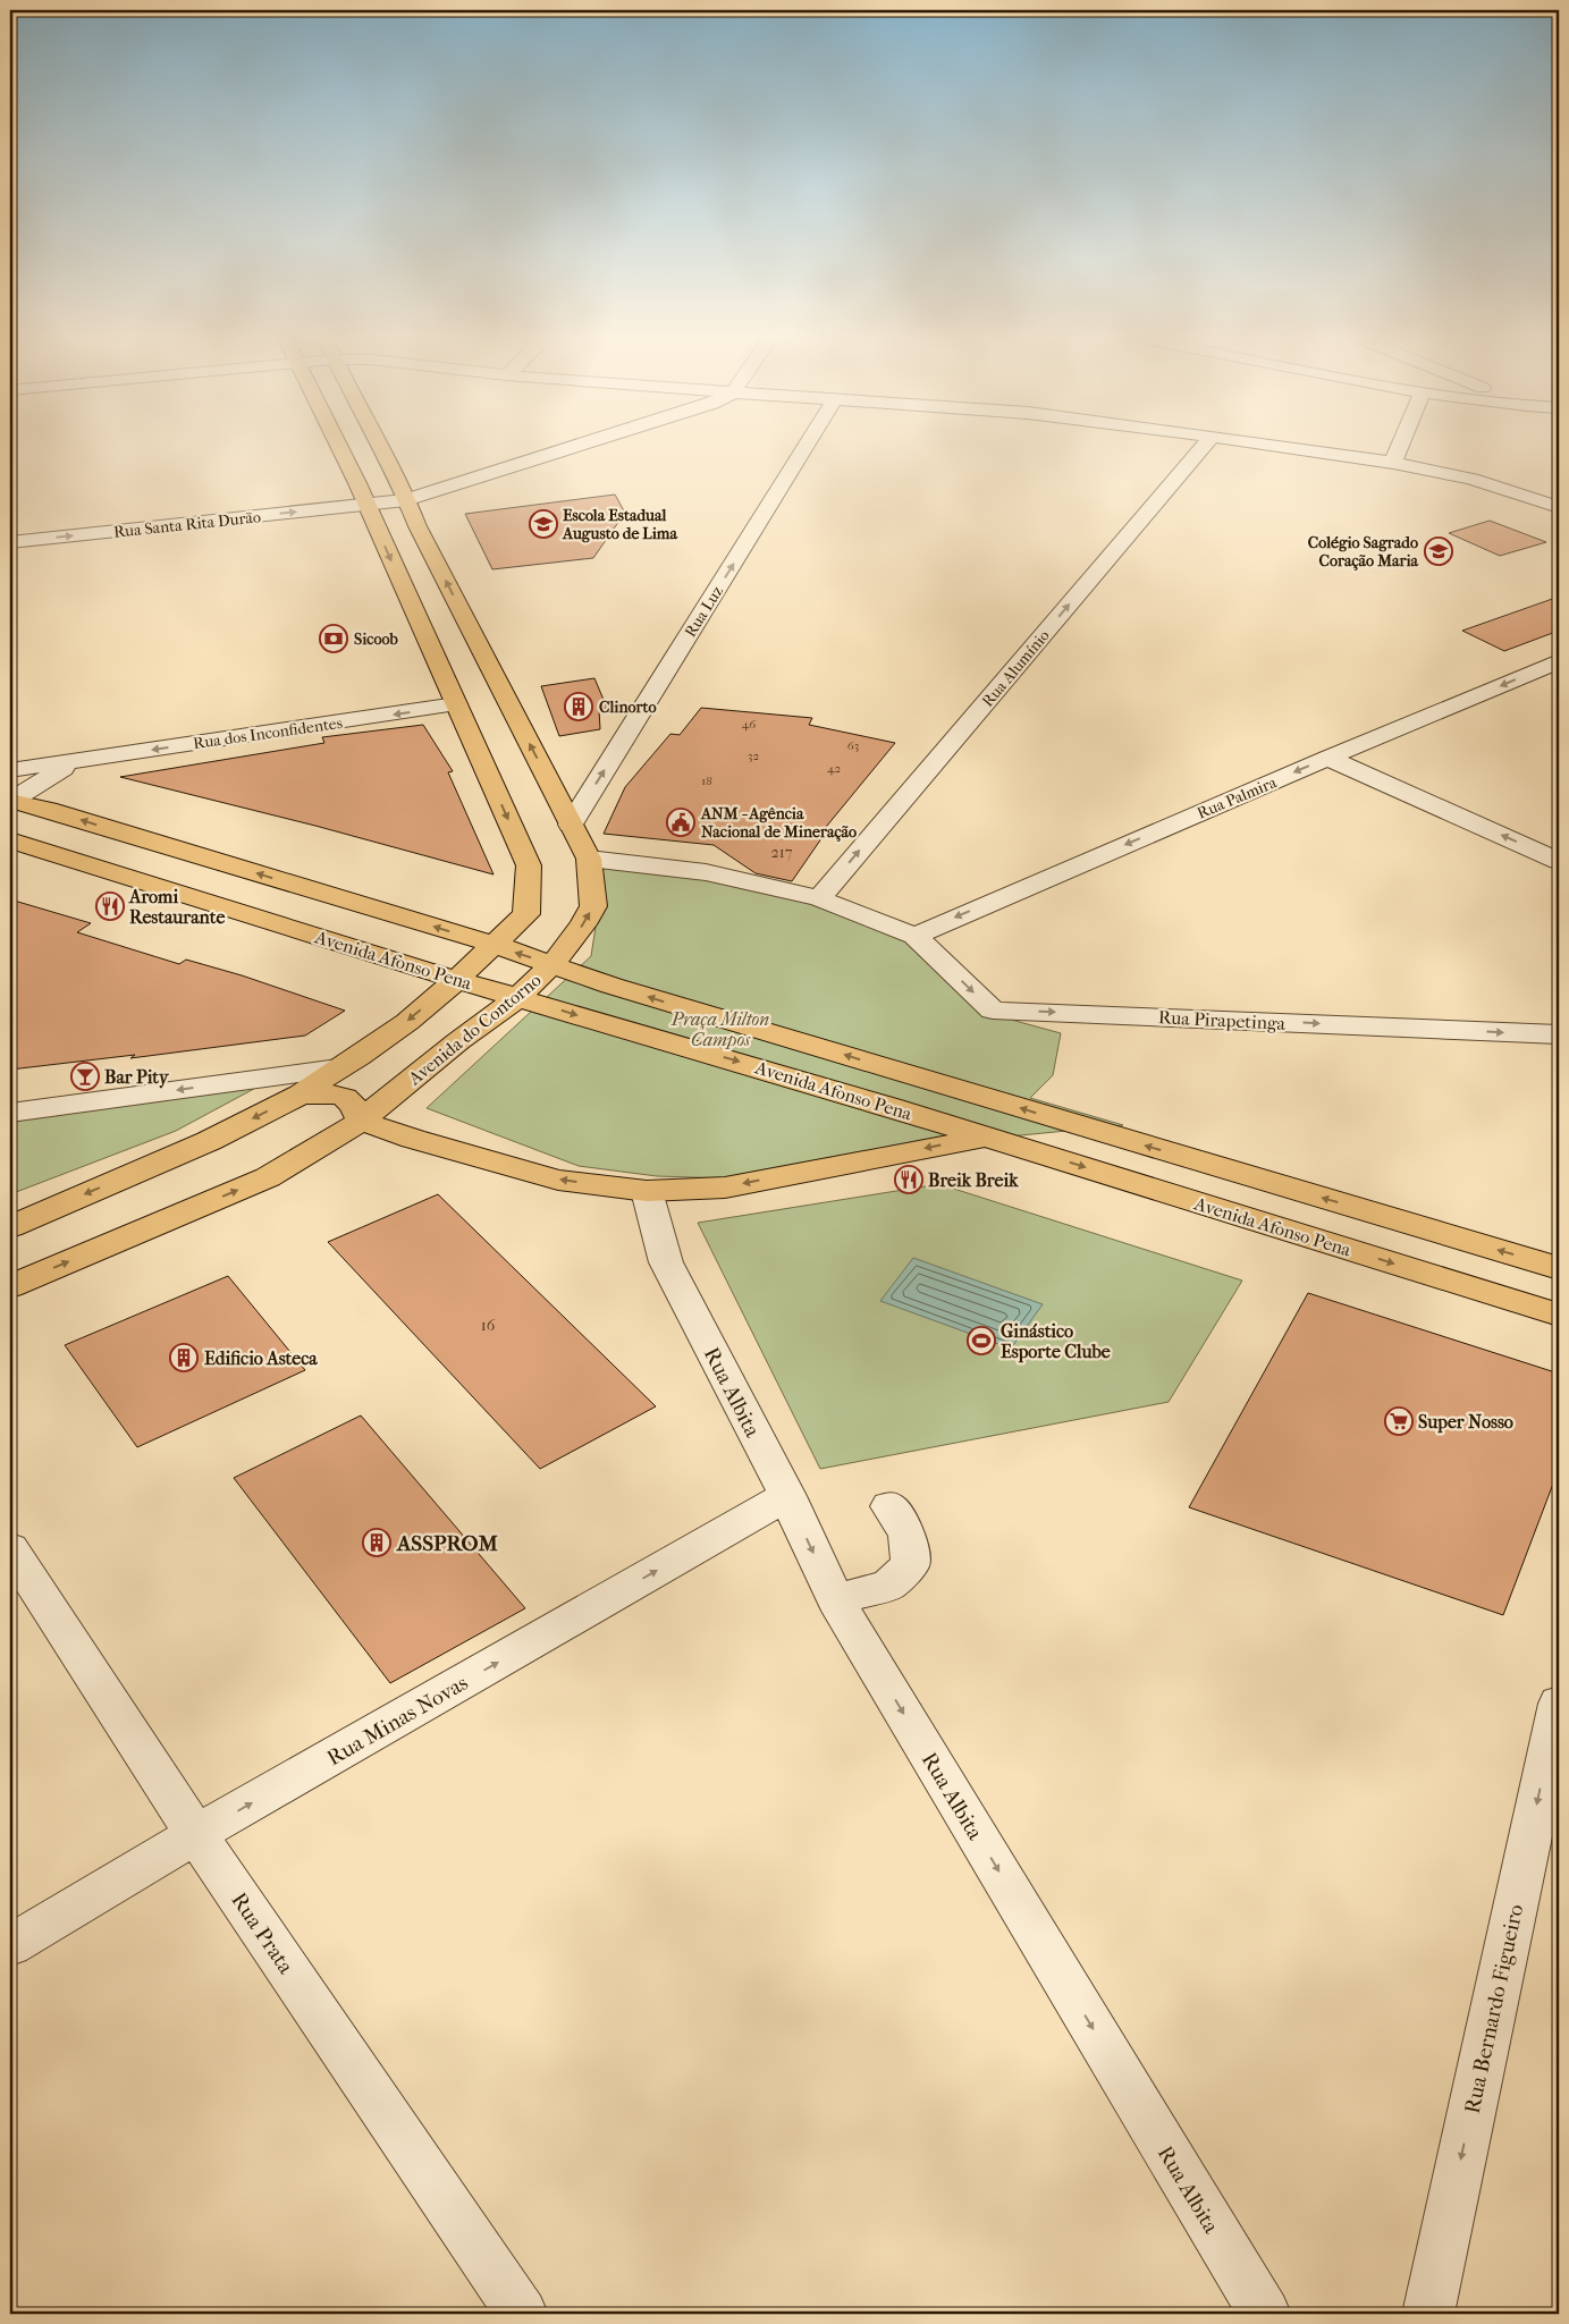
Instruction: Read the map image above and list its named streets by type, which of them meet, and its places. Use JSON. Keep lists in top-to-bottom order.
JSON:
{
  "streets": {
    "main road": ["Avenida Afonso Pena", "Avenida do Contorno"],
    "street": [
      "Rua Santa Rita Durão",
      "Rua Luz",
      "Rua Alumínio",
      "Rua dos Inconfidentes",
      "Rua Palmira",
      "Rua Pirapetinga",
      "Rua Albita",
      "Rua Minas Novas",
      "Rua Prata",
      "Rua Bernardo Figueiro"
    ]
  },
  "crossings": [
    ["Rua Santa Rita Durão", "Avenida do Contorno"],
    ["Rua Luz", "Avenida do Contorno"],
    ["Rua dos Inconfidentes", "Avenida Afonso Pena"],
    ["Rua Palmira", "Rua Pirapetinga"],
    ["Avenida Afonso Pena", "Avenida do Contorno"],
    ["Rua Albita", "Rua Minas Novas"],
    ["Rua Minas Novas", "Rua Prata"]
  ],
  "one_way": [
    "Rua Santa Rita Durão",
    "Rua Luz",
    "Rua Alumínio",
    "Rua dos Inconfidentes",
    "Rua Palmira",
    "Rua Albita",
    "Rua Minas Novas",
    "Rua Bernardo Figueiro"
  ],
  "parks": ["Praça Milton Campos"],
  "places": {
    "school or university": ["Escola Estadual Augusto de Lima", "Colégio Sagrado Coração Maria"],
    "bank": ["Sicoob"],
    "building": ["Clinorto", "Edificio Asteca", "ASSPROM"],
    "public building": ["ANM - Agência Nacional de Mineração"],
    "restaurant": ["Aromi Restaurante", "Breik Breik"],
    "bar": ["Bar Pity"],
    "sports": ["Ginástico Esporte Clube"],
    "supermarket": ["Super Nosso"]
  },
  "house_numbers": [
    "46",
    "63",
    "32",
    "42",
    "18",
    "217",
    "16"
  ]
}
